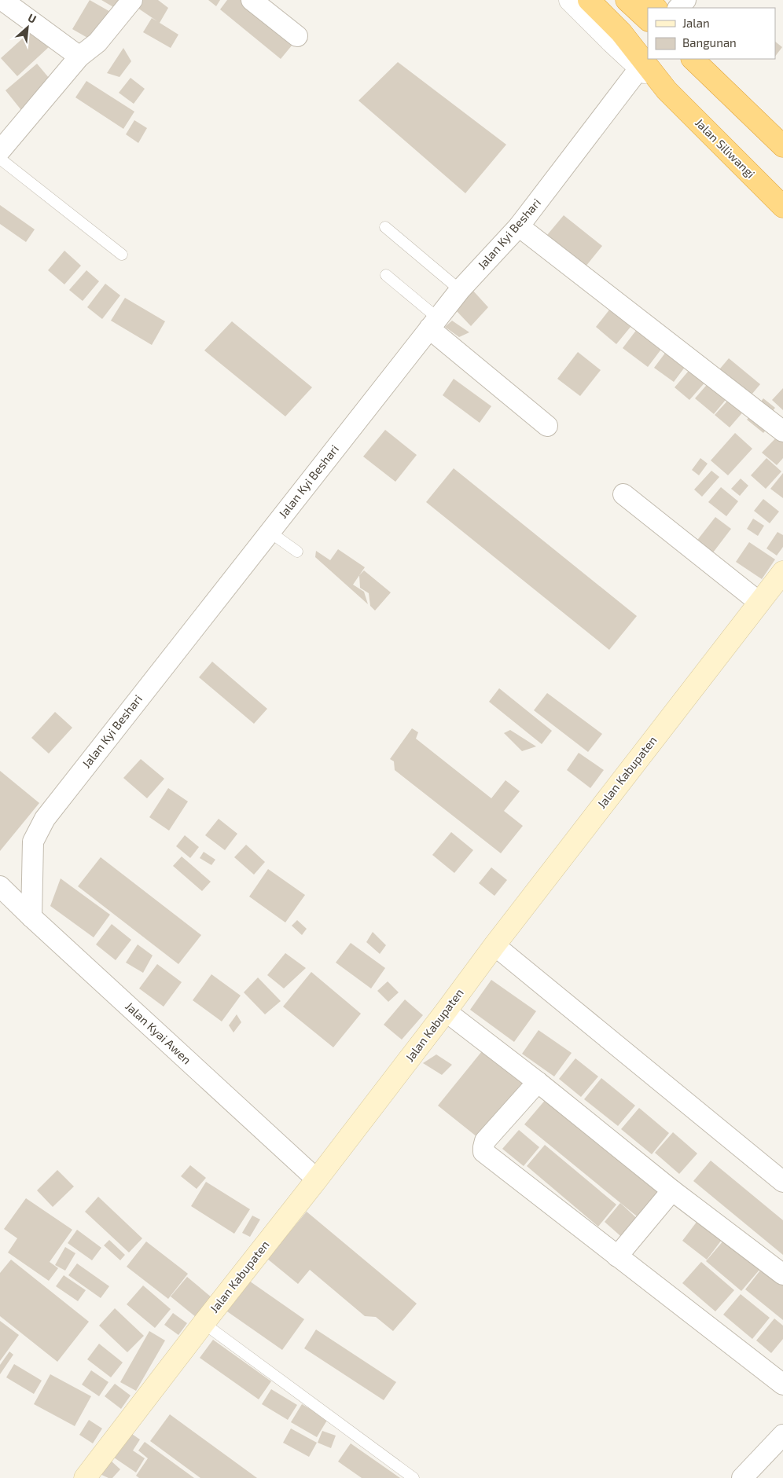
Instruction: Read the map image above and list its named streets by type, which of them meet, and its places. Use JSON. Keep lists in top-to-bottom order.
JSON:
{
  "streets": {
    "highway": ["Jalan Siliwangi"],
    "main road": ["Jalan Kabupaten"],
    "street": ["Jalan Kyi Beshari", "Jalan Kyai Awen"]
  },
  "crossings": [
    ["Jalan Siliwangi", "Jalan Kyi Beshari"],
    ["Jalan Kyi Beshari", "Jalan Kyai Awen"],
    ["Jalan Kabupaten", "Jalan Kyai Awen"]
  ],
  "legend": ["Jalan", "Bangunan"],
  "north": "top right"
}
